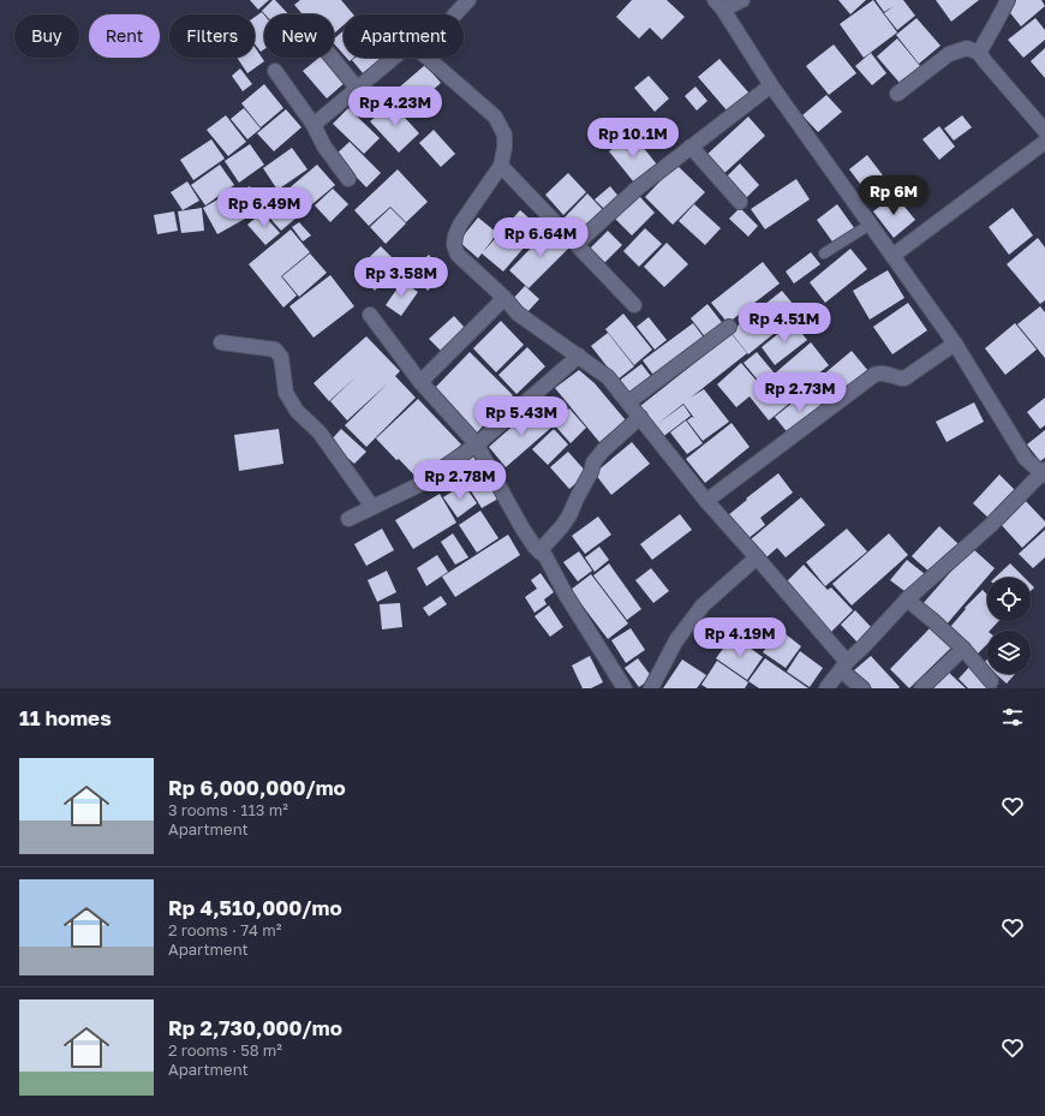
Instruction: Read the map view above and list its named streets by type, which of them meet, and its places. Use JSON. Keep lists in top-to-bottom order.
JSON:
{
  "page": {
    "chip": [
      "Buy",
      "Rent",
      "Filters",
      "New",
      "Apartment"
    ],
    "price": [
      "Rp 4.23M",
      "Rp 10.1M",
      "Rp 6M",
      "Rp 6.49M",
      "Rp 6.64M",
      "Rp 3.58M",
      "Rp 4.51M",
      "Rp 2.73M",
      "Rp 5.43M",
      "Rp 2.78M",
      "Rp 4.19M"
    ],
    "heading": "11 homes",
    "list": [
      {
        "name": "Rp 6,000,000/mo",
        "note": "3 rooms · 113 m² · Apartment"
      },
      {
        "name": "Rp 4,510,000/mo",
        "note": "2 rooms · 74 m² · Apartment"
      },
      {
        "name": "Rp 2,730,000/mo",
        "note": "2 rooms · 58 m² · Apartment"
      }
    ]
  }
}
